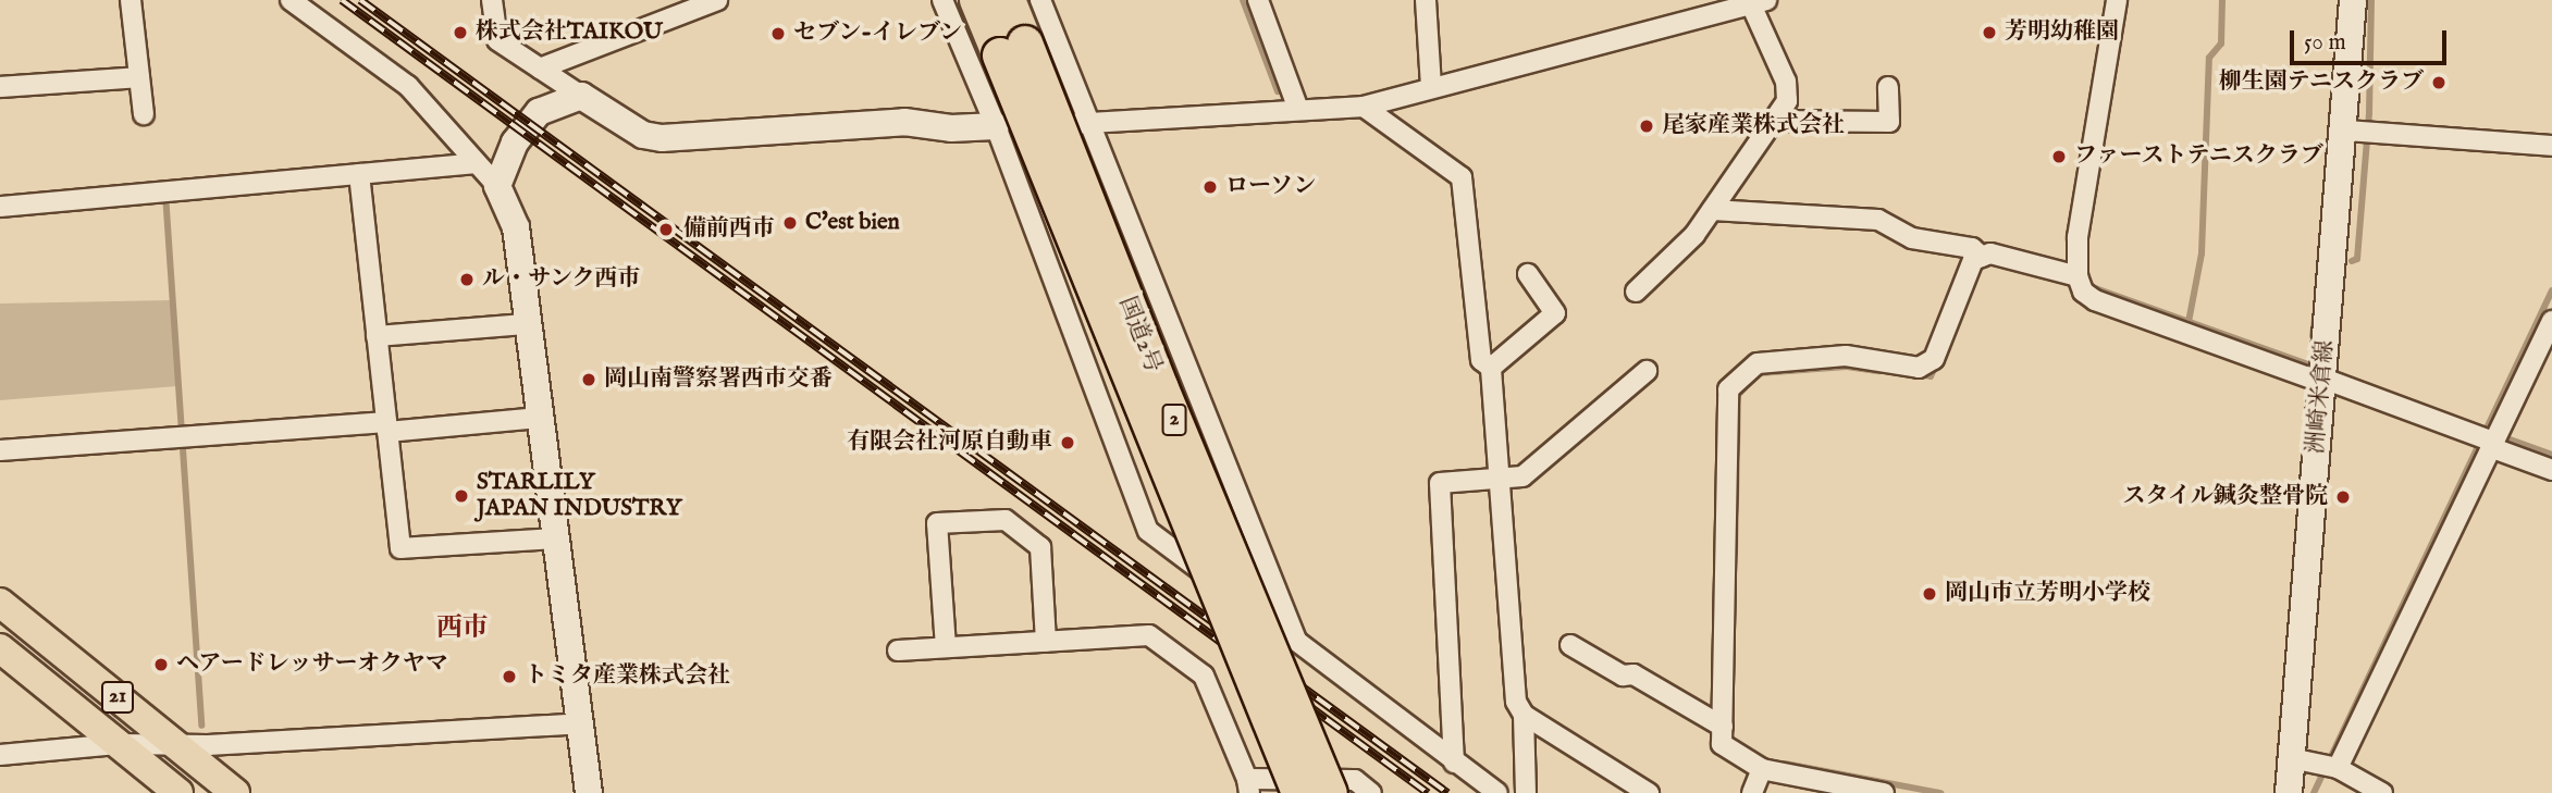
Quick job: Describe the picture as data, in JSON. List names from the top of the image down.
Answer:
{
  "streets": {
    "highway": ["国道2号", "2"],
    "main road": ["21"],
    "street": ["洲崎米倉線"]
  },
  "districts": ["西市"],
  "places": [
    "株式会社TAIKOU",
    "芳明幼稚園",
    "セブン-イレブン",
    "柳生園テニスクラブ",
    "尾家産業株式会社",
    "ファーストテニスクラブ",
    "ローソン",
    "C'est bien",
    "備前西市",
    "ル・サンク西市",
    "岡山南警察署西市交番",
    "有限会社河原自動車",
    "STARLILY JAPAN INDUSTRY",
    "スタイル鍼灸整骨院",
    "岡山市立芳明小学校",
    "ヘアードレッサーオクヤマ",
    "トミタ産業株式会社"
  ],
  "scale_bar": "50 m"
}
